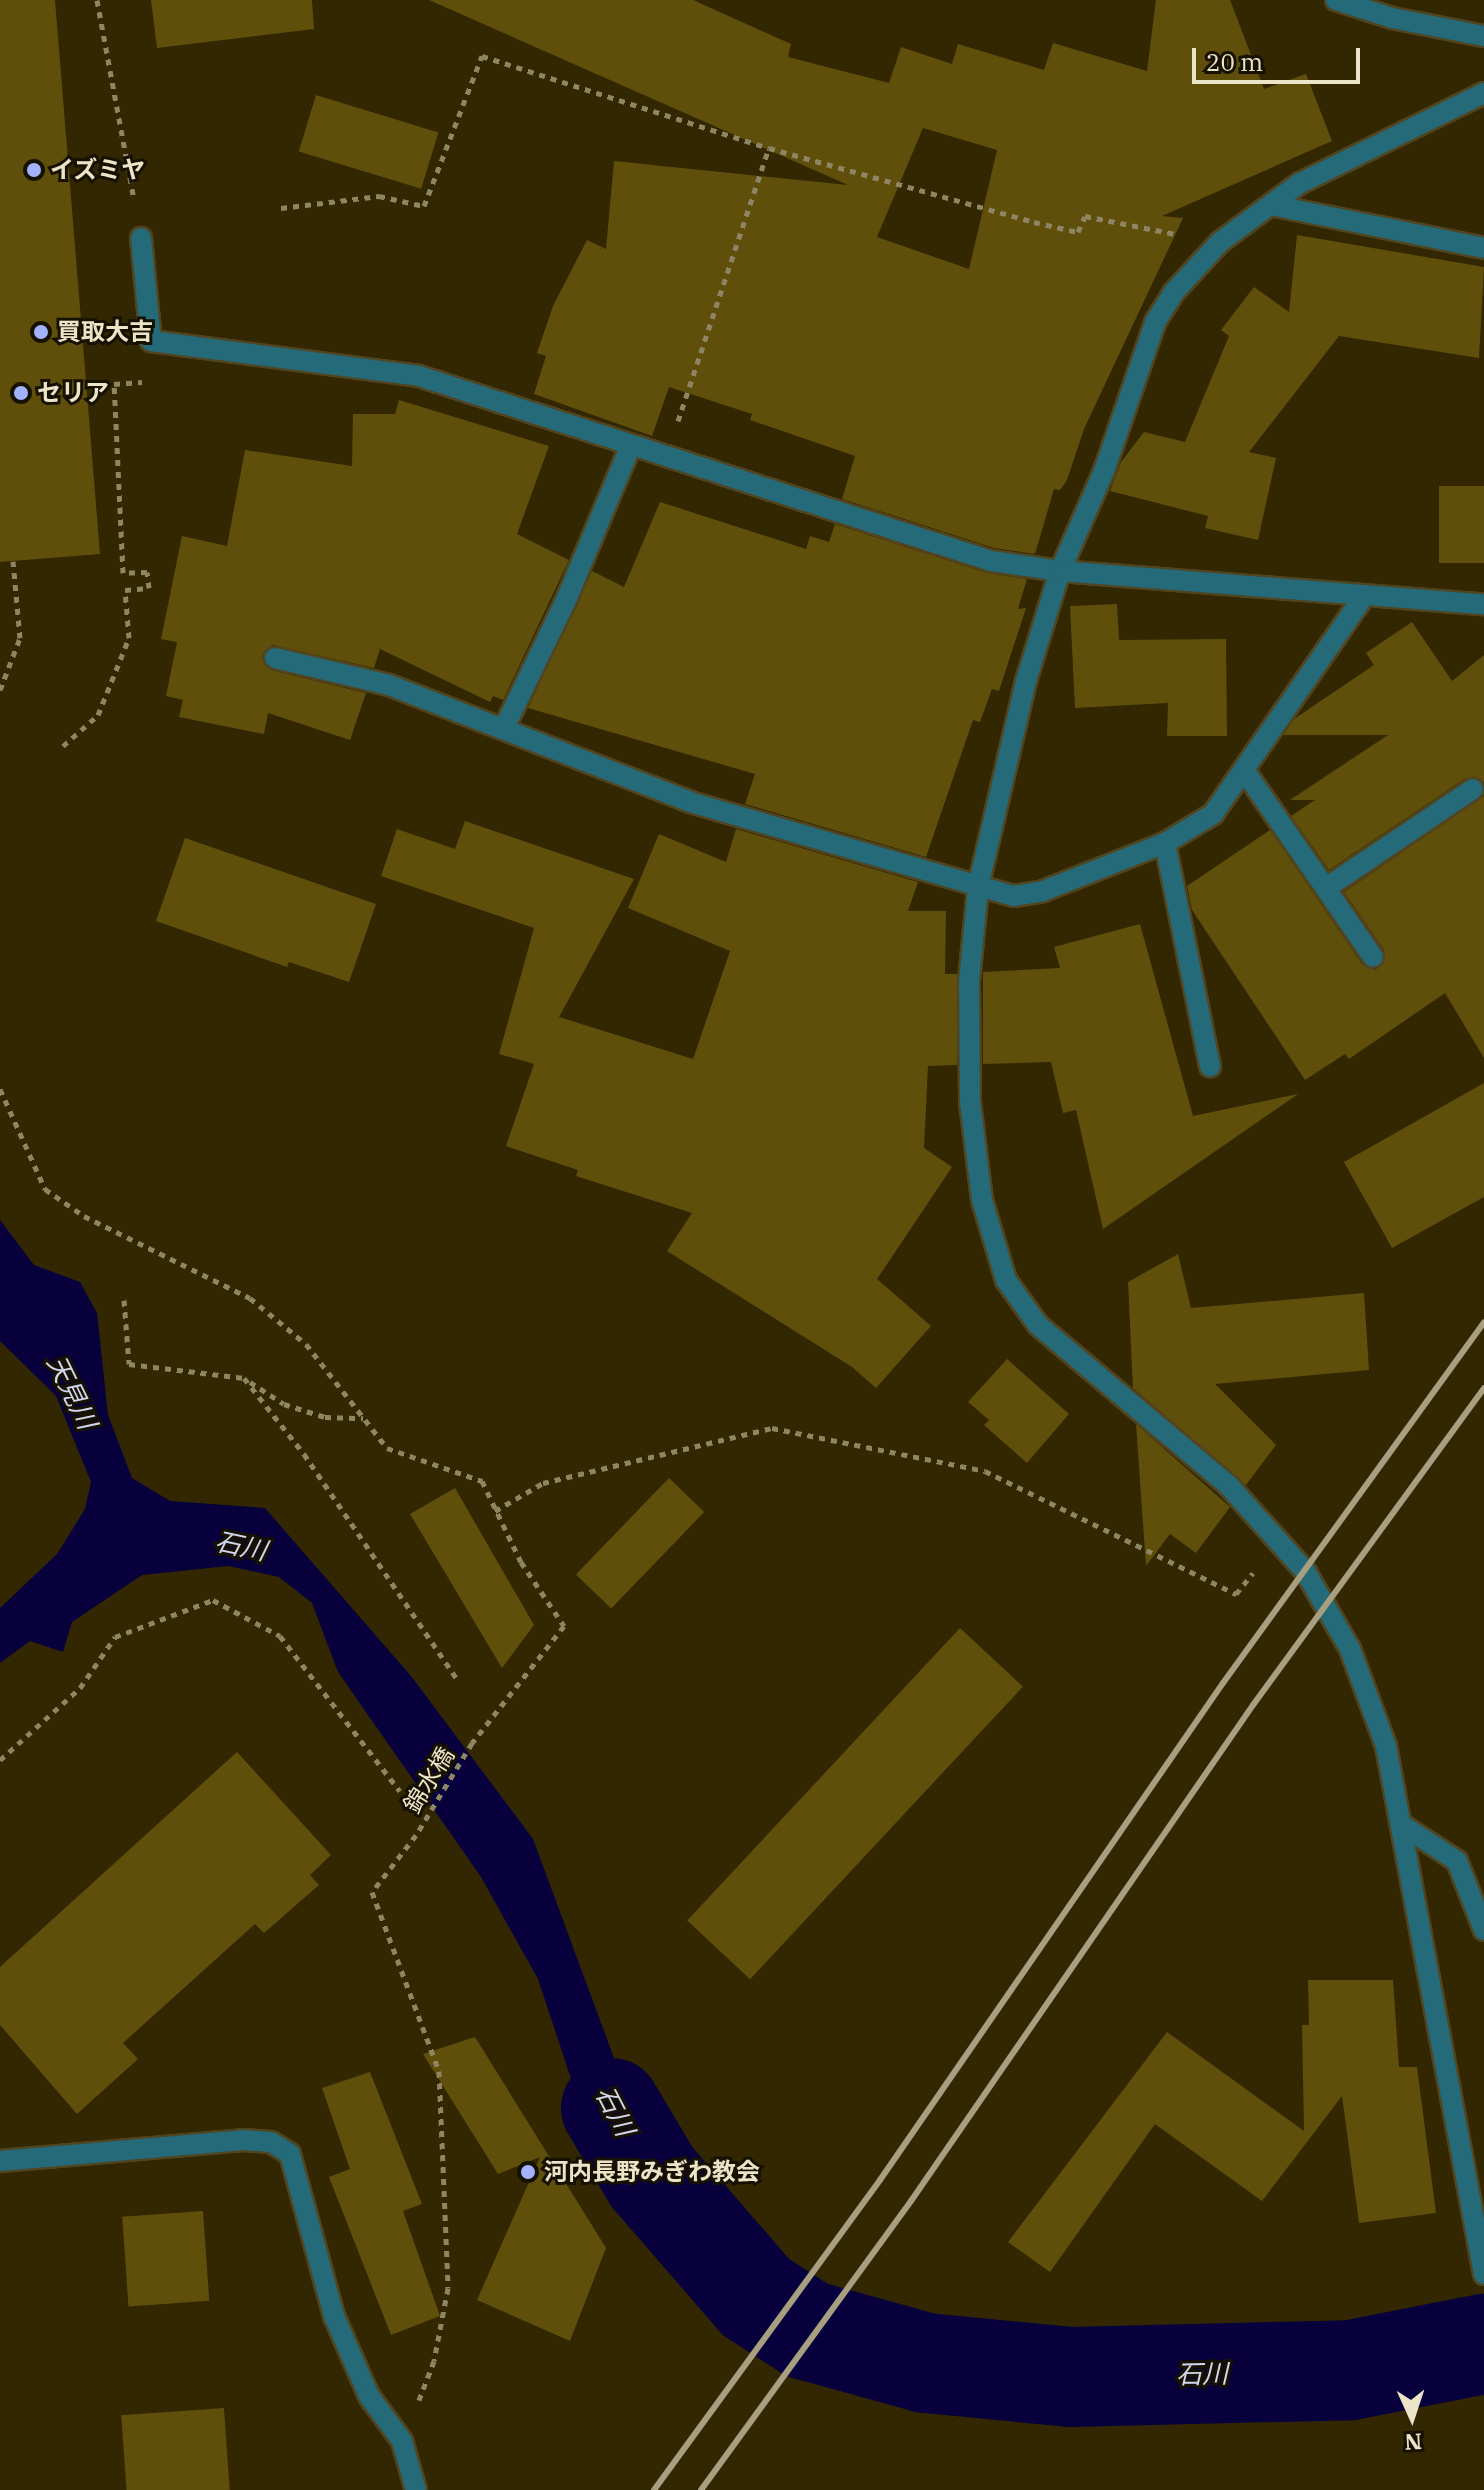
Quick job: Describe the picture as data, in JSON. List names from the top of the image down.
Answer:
{
  "streets": {
    "path": ["錦水橋"]
  },
  "water": ["天見川", "石川"],
  "places": [
    "イズミヤ",
    "買取大吉",
    "セリア",
    "河内長野みぎわ教会"
  ],
  "scale_bar": "20 m",
  "north": "bottom"
}
